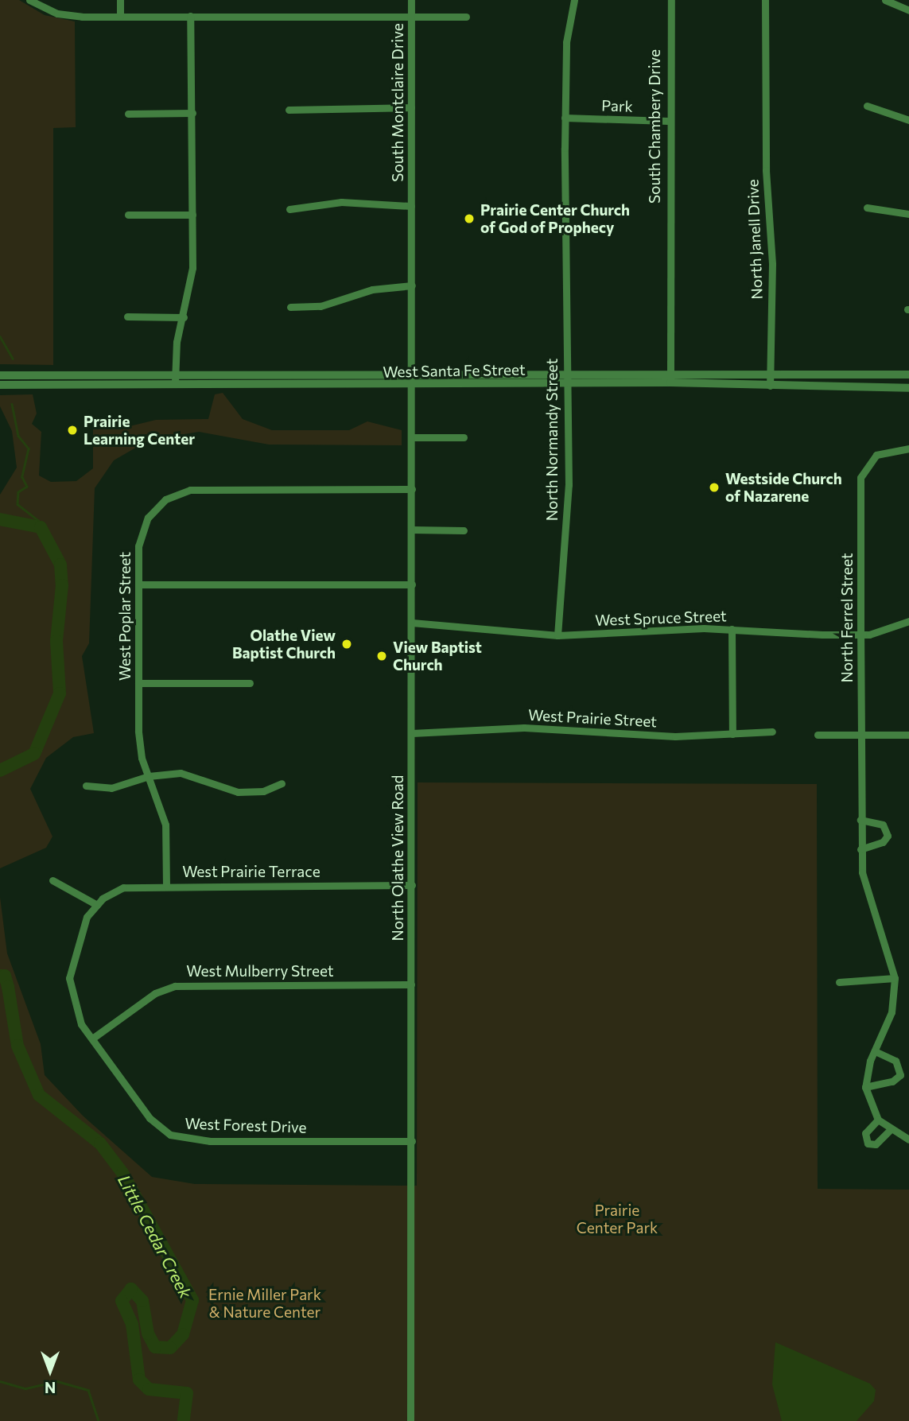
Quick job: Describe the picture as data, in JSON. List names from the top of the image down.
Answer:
{
  "streets": {
    "street": [
      "South Montclaire Drive",
      "Park",
      "South Chambery Drive",
      "North Janell Drive",
      "West Santa Fe Street",
      "North Normandy Street",
      "West Poplar Street",
      "West Spruce Street",
      "North Ferrel Street",
      "West Prairie Street",
      "North Olathe View Road",
      "West Prairie Terrace",
      "West Mulberry Street",
      "West Forest Drive"
    ]
  },
  "crossings": [
    ["South Montclaire Drive", "North Olathe View Road"],
    ["Park", "South Chambery Drive"],
    ["Park", "North Normandy Street"],
    ["South Chambery Drive", "West Santa Fe Street"],
    ["North Janell Drive", "West Santa Fe Street"],
    ["West Santa Fe Street", "North Normandy Street"],
    ["West Santa Fe Street", "North Olathe View Road"],
    ["North Normandy Street", "West Spruce Street"],
    ["West Poplar Street", "North Olathe View Road"],
    ["West Poplar Street", "West Prairie Terrace"],
    ["West Spruce Street", "North Ferrel Street"],
    ["West Spruce Street", "North Olathe View Road"],
    ["West Prairie Street", "North Olathe View Road"],
    ["North Olathe View Road", "West Prairie Terrace"],
    ["North Olathe View Road", "West Mulberry Street"],
    ["North Olathe View Road", "West Forest Drive"],
    ["West Prairie Terrace", "West Mulberry Street"],
    ["West Prairie Terrace", "West Forest Drive"],
    ["West Mulberry Street", "West Forest Drive"]
  ],
  "water": ["Little Cedar Creek"],
  "parks": ["Prairie Center Park", "Ernie Miller Park & Nature Center"],
  "places": [
    "Prairie Center Church of God of Prophecy",
    "Prairie Learning Center",
    "Westside Church of Nazarene",
    "Olathe View Baptist Church",
    "View Baptist Church"
  ],
  "north": "bottom"
}
